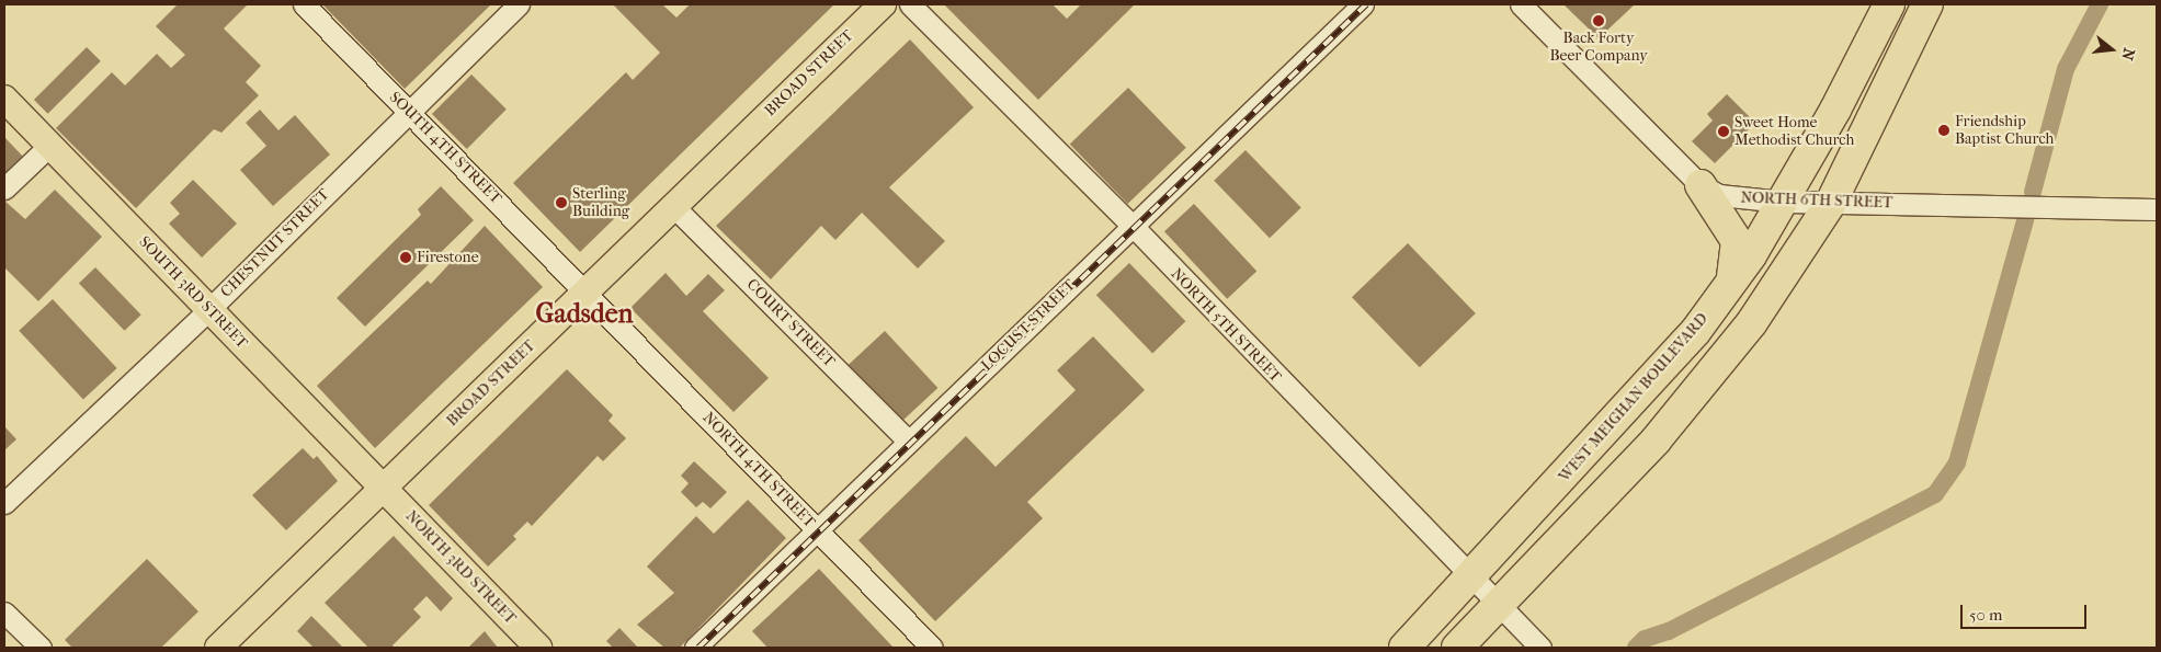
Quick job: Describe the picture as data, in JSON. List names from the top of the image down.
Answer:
{
  "streets": {
    "highway": ["WEST MEIGHAN BOULEVARD"],
    "main road": ["BROAD STREET", "SOUTH 3RD STREET", "NORTH 3RD STREET"],
    "street": [
      "SOUTH 4TH STREET",
      "NORTH 6TH STREET",
      "CHESTNUT STREET",
      "COURT STREET",
      "LOCUST STREET",
      "NORTH 5TH STREET",
      "NORTH 4TH STREET"
    ]
  },
  "crossings": [
    ["BROAD STREET", "SOUTH 4TH STREET"],
    ["BROAD STREET", "SOUTH 3RD STREET"],
    ["BROAD STREET", "COURT STREET"],
    ["BROAD STREET", "NORTH 4TH STREET"],
    ["BROAD STREET", "NORTH 3RD STREET"],
    ["SOUTH 4TH STREET", "CHESTNUT STREET"],
    ["SOUTH 4TH STREET", "NORTH 4TH STREET"],
    ["NORTH 6TH STREET", "WEST MEIGHAN BOULEVARD"],
    ["CHESTNUT STREET", "SOUTH 3RD STREET"],
    ["SOUTH 3RD STREET", "NORTH 3RD STREET"],
    ["COURT STREET", "LOCUST STREET"],
    ["LOCUST STREET", "NORTH 5TH STREET"],
    ["LOCUST STREET", "NORTH 4TH STREET"],
    ["NORTH 5TH STREET", "WEST MEIGHAN BOULEVARD"]
  ],
  "districts": ["Gadsden"],
  "places": [
    "Back Forty Beer Company",
    "Friendship Baptist Church",
    "Sweet Home Methodist Church",
    "Sterling Building",
    "Firestone"
  ],
  "scale_bar": "50 m",
  "north": "right"
}
